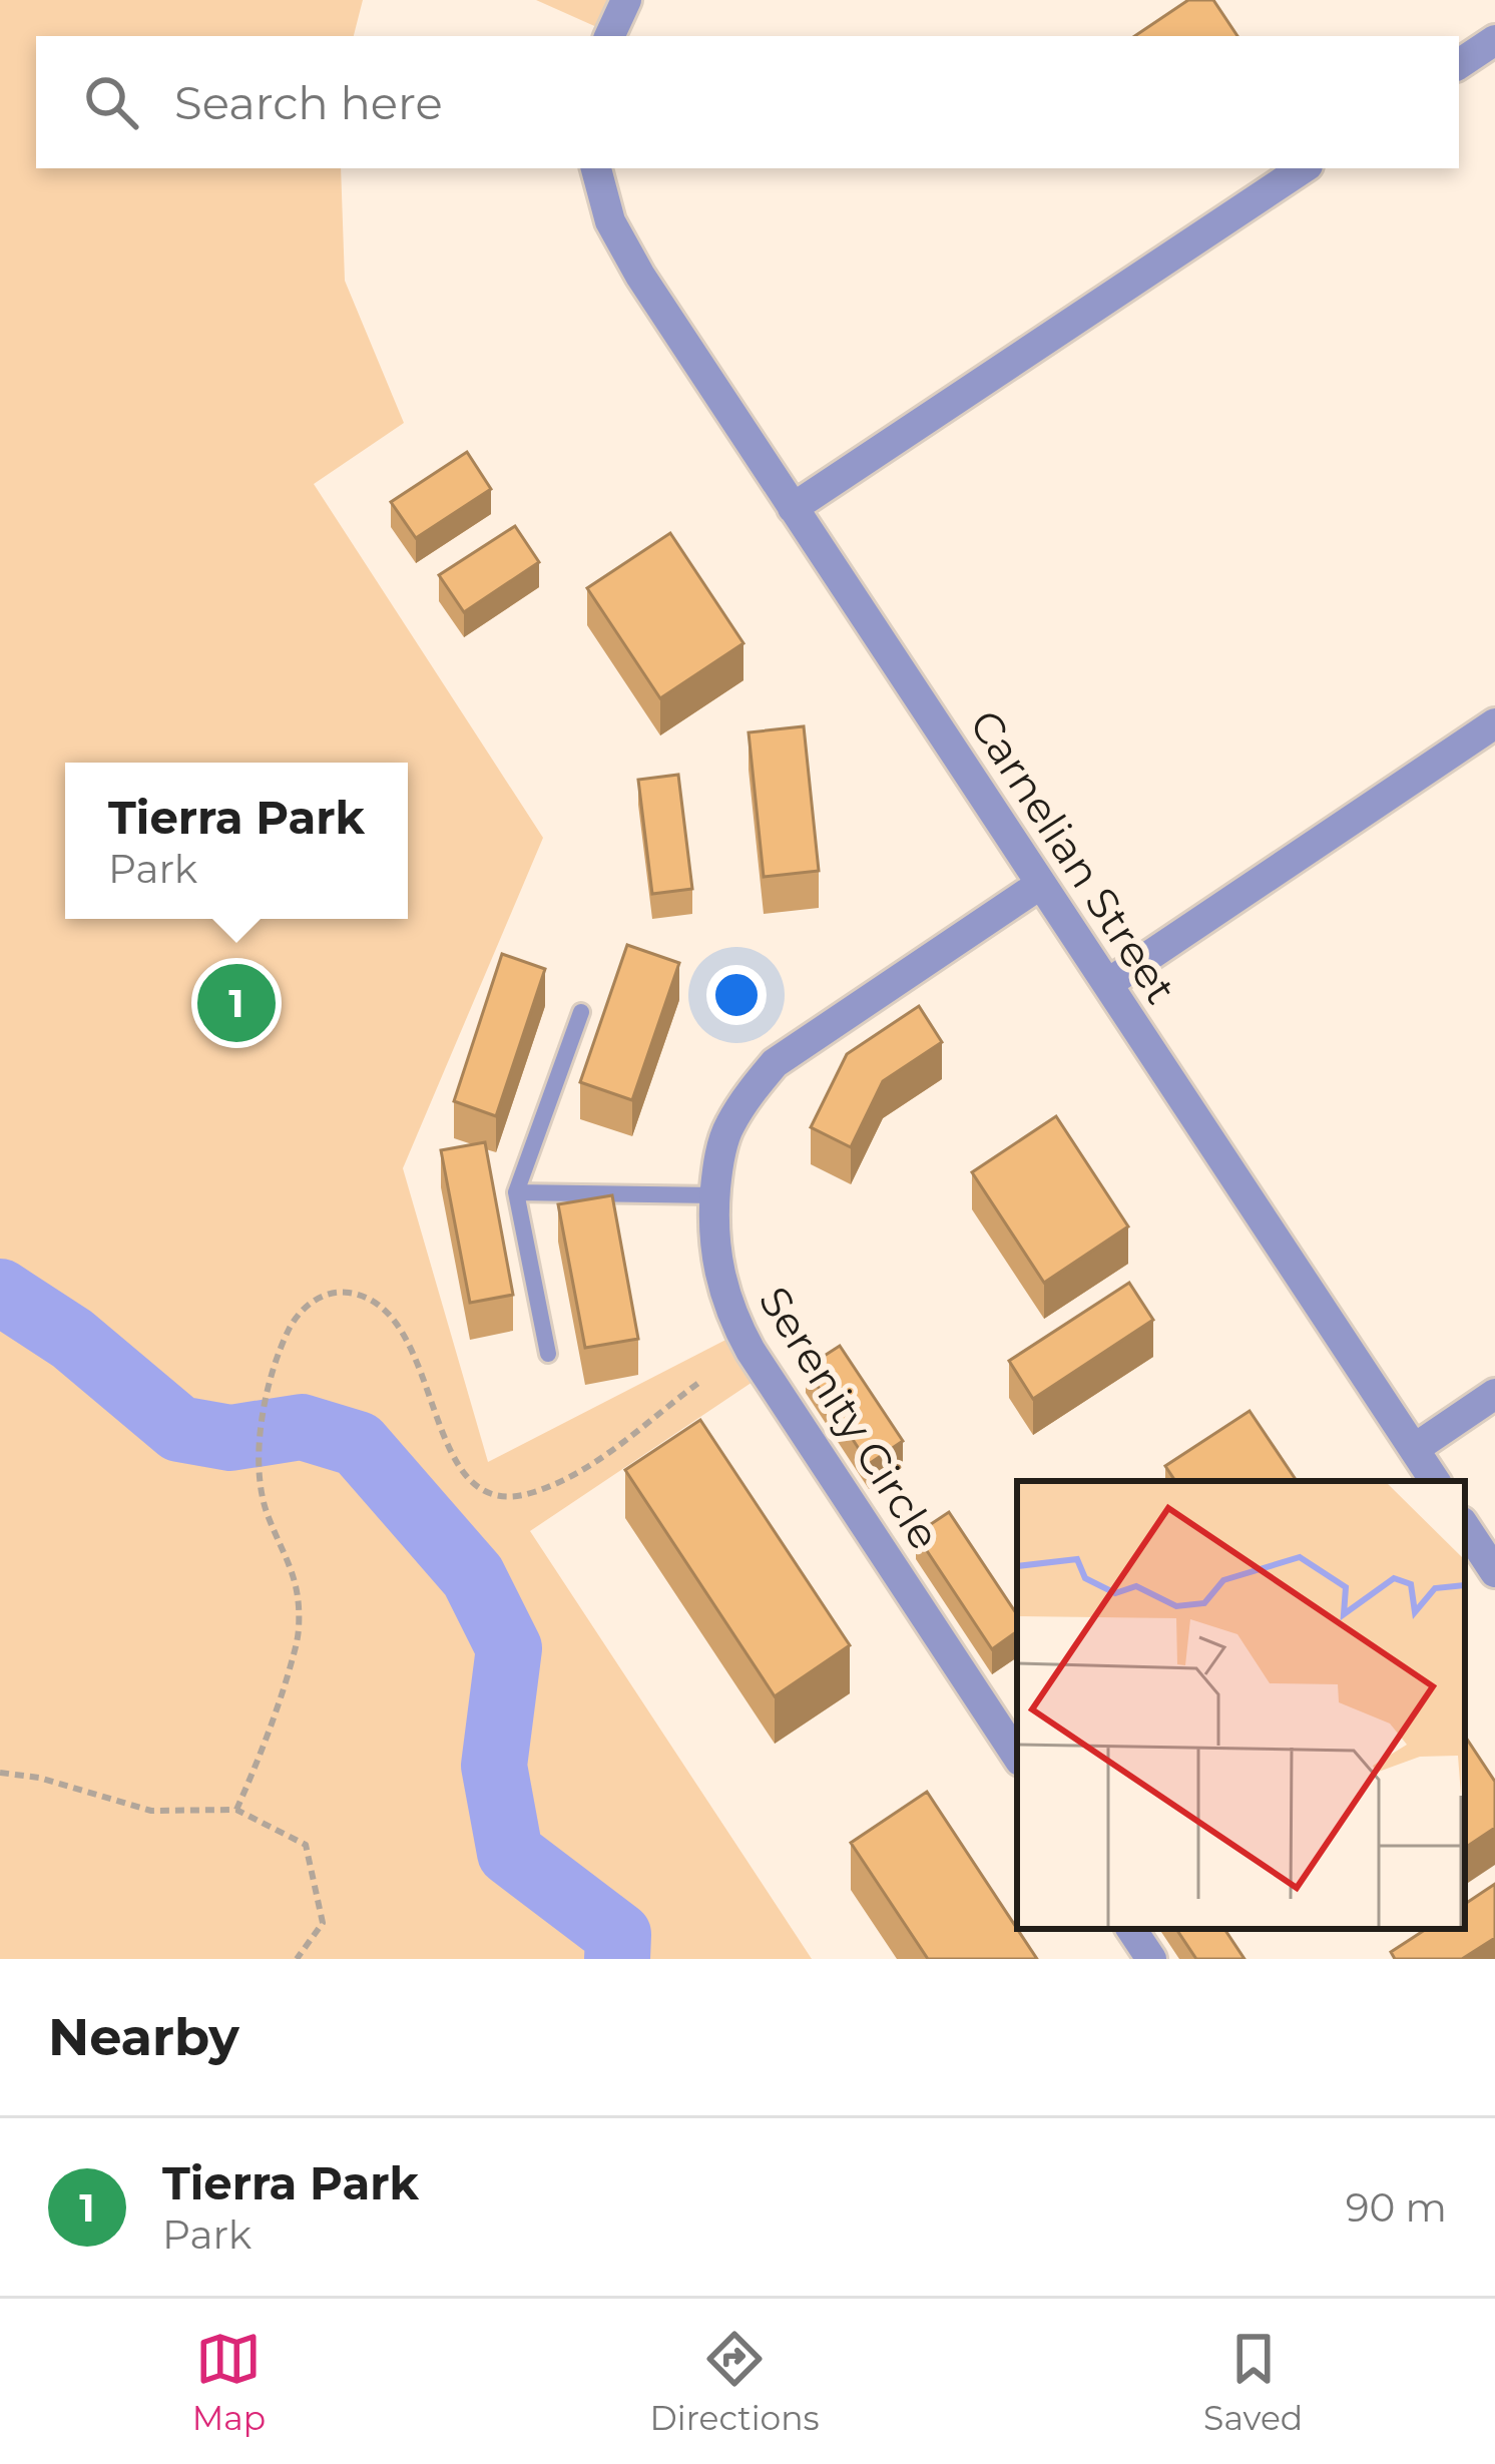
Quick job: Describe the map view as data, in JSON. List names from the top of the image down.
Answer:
{
  "streets": {
    "street": ["Carnelian Street", "Serenity Circle"]
  },
  "crossings": [
    ["Carnelian Street", "Serenity Circle"]
  ],
  "page": {
    "search": "Search here",
    "popup": ["Tierra Park", "Park"],
    "pins": "1",
    "heading": "Nearby",
    "list": [
      {
        "mark": "1",
        "name": "Tierra Park",
        "note": "Park",
        "value": "90 m"
      }
    ],
    "nav": ["Map", "Directions", "Saved"]
  }
}
